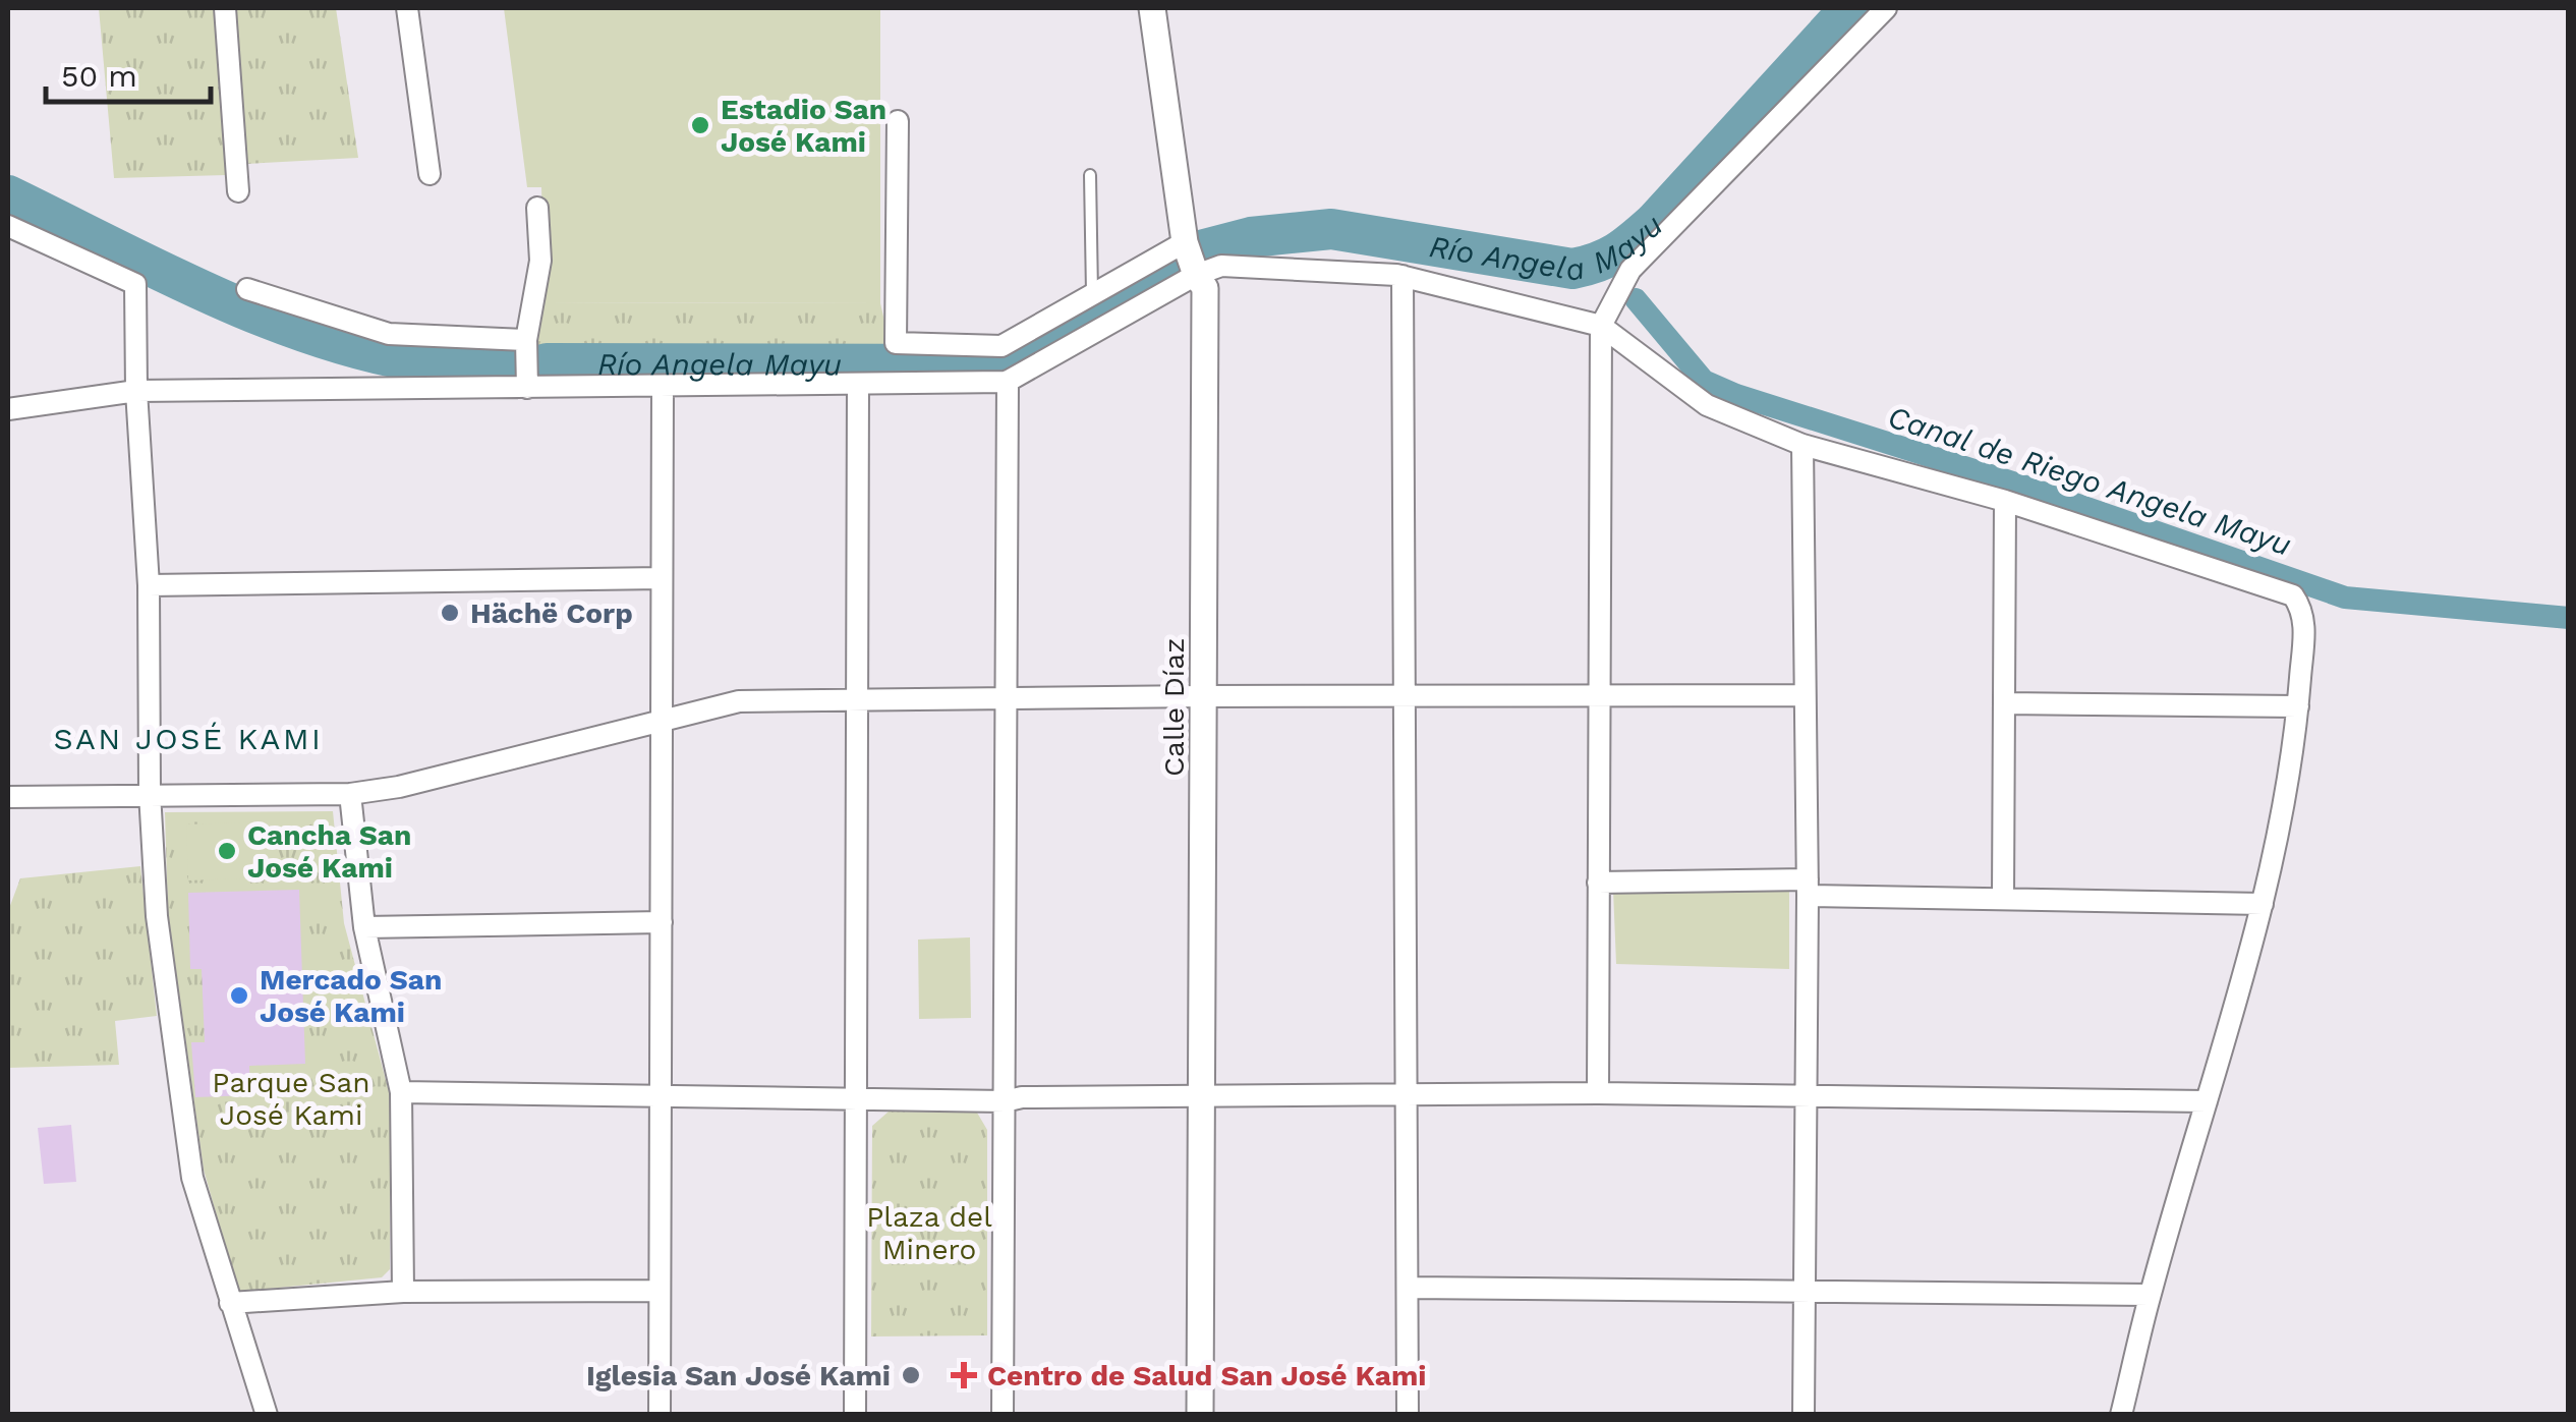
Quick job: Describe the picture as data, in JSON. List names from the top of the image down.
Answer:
{
  "streets": {
    "street": ["Calle Díaz"]
  },
  "districts": ["SAN JOSÉ KAMI"],
  "water": ["Río Angela Mayu", "Canal de Riego Angela Mayu"],
  "parks": ["Parque San José Kami", "Plaza del Minero"],
  "places": {
    "other": [
      "Estadio San José Kami",
      "Hächë Corp",
      "Cancha San José Kami",
      "Mercado San José Kami",
      "Iglesia San José Kami"
    ],
    "health": ["Centro de Salud San José Kami"]
  },
  "scale_bar": "50 m"
}
